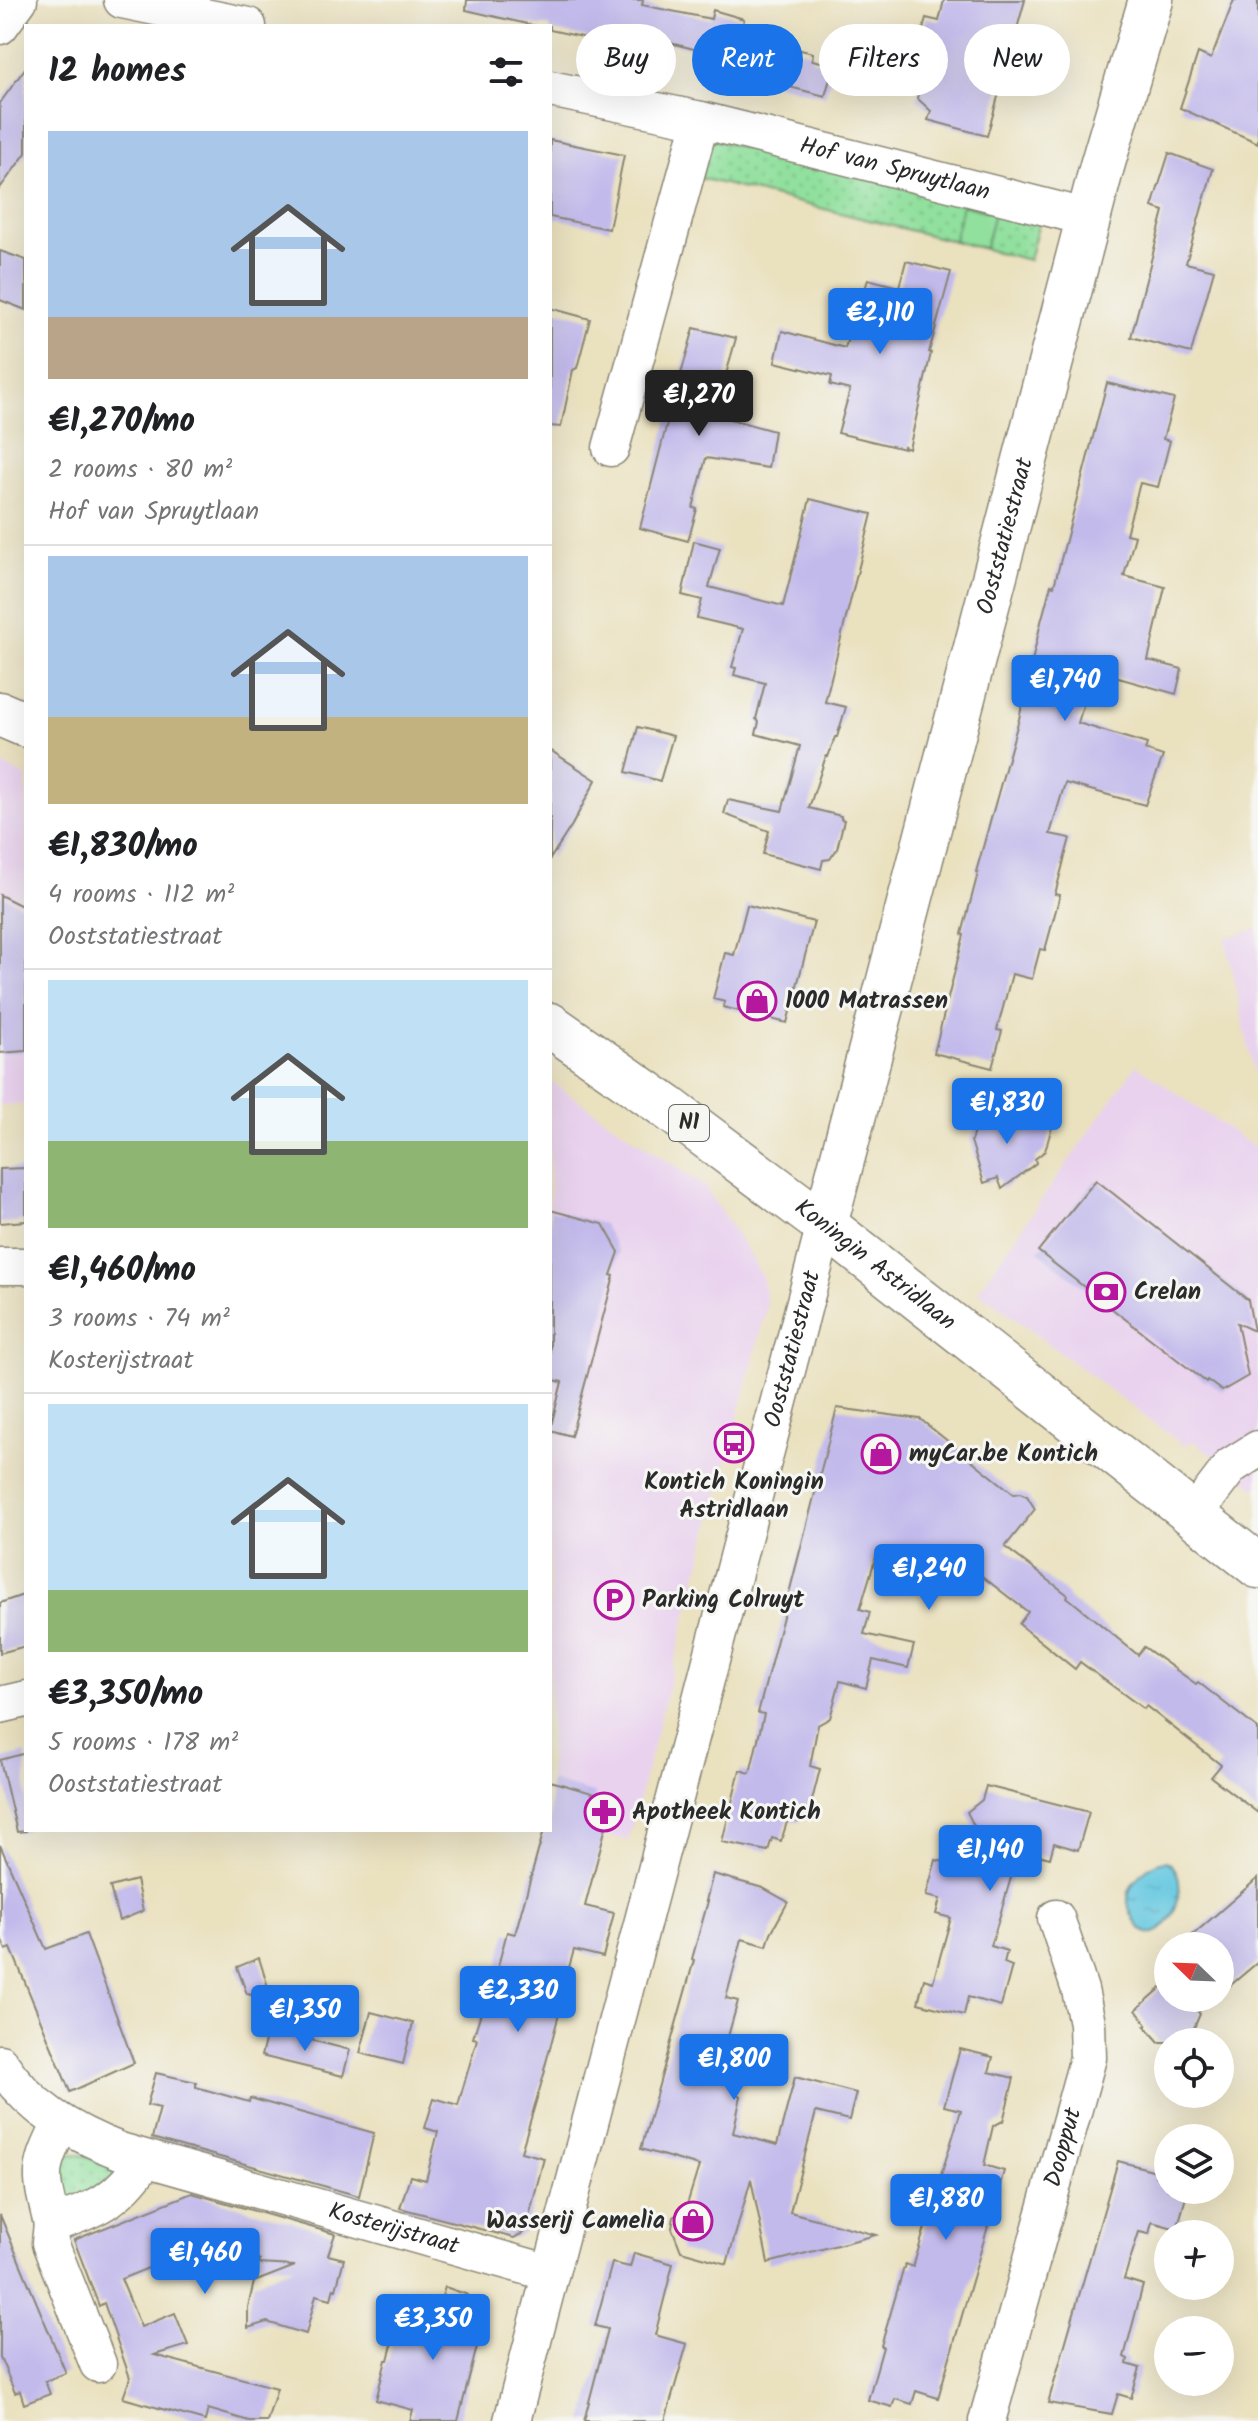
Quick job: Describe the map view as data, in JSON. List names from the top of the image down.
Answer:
{
  "streets": {
    "street": [
      "Hof van Spruytlaan",
      "Ooststatiestraat",
      "N1",
      "Koningin Astridlaan",
      "Doopput",
      "Kosterijstraat"
    ]
  },
  "crossings": [
    ["Hof van Spruytlaan", "Ooststatiestraat"],
    ["Ooststatiestraat", "Koningin Astridlaan"],
    ["Ooststatiestraat", "Kosterijstraat"]
  ],
  "places": {
    "shop": ["1000 Matrassen", "myCar.be Kontich", "Wasserij Camelia"],
    "bank": ["Crelan"],
    "bus stop": ["Kontich Koningin Astridlaan"],
    "parking": ["Parking Colruyt"],
    "pharmacy": ["Apotheek Kontich"]
  },
  "north": "top left",
  "page": {
    "chip": [
      "Buy",
      "Rent",
      "Filters",
      "New"
    ],
    "heading": "12 homes",
    "list": [
      {
        "name": "€1,270/mo",
        "note": "2 rooms · 80 m² · Hof van Spruytlaan"
      },
      {
        "name": "€1,830/mo",
        "note": "4 rooms · 112 m² · Ooststatiestraat"
      },
      {
        "name": "€1,460/mo",
        "note": "3 rooms · 74 m² · Kosterijstraat"
      },
      {
        "name": "€3,350/mo",
        "note": "5 rooms · 178 m² · Ooststatiestraat"
      }
    ],
    "price": [
      "€2,110",
      "€1,270",
      "€1,740",
      "€1,830",
      "€1,240",
      "€1,140",
      "€2,330",
      "€1,350",
      "€1,800",
      "€1,880",
      "€1,460",
      "€3,350"
    ],
    "map_buttons": ["+", "−"]
  }
}
